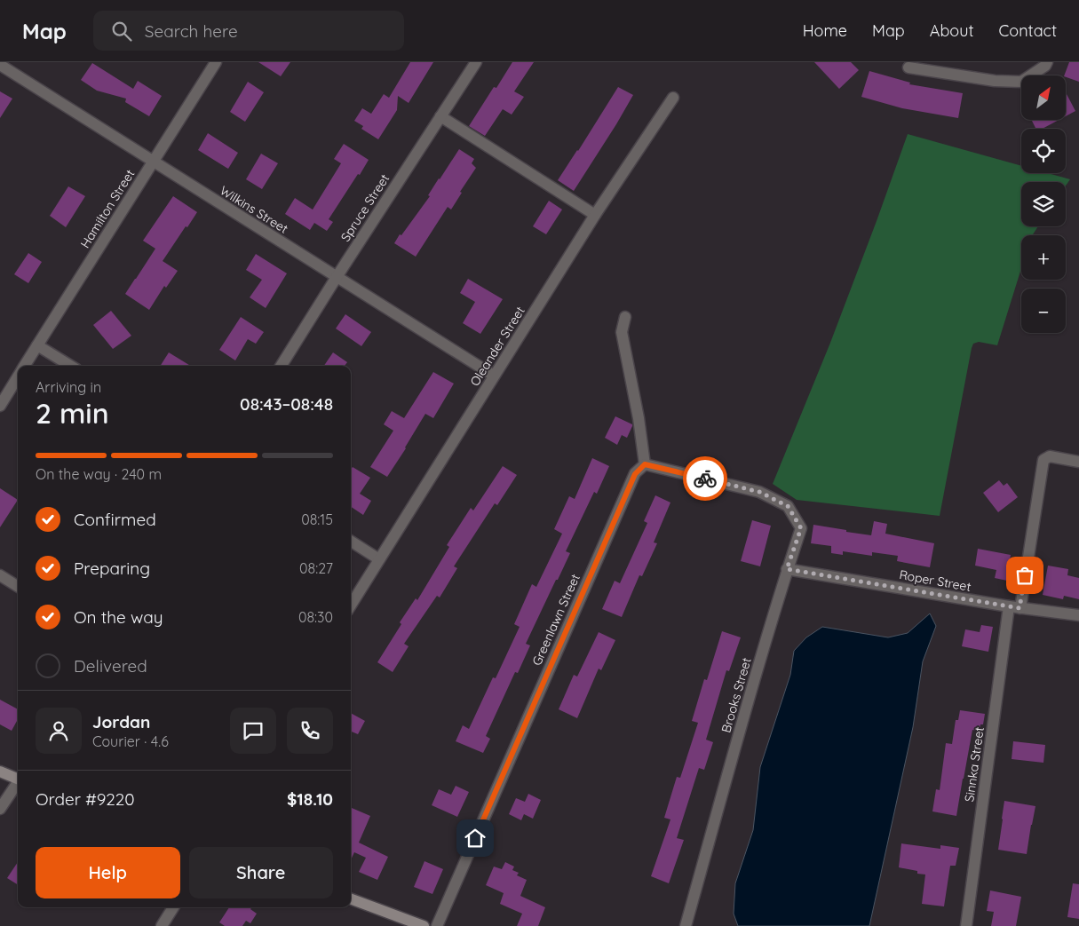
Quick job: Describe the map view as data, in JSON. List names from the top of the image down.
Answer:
{
  "streets": {
    "street": [
      "Spruce Street",
      "Hamilton Street",
      "Wilkins Street",
      "Oleander Street",
      "Roper Street",
      "Greenlawn Street",
      "Brooks Street",
      "Sinnka Street"
    ]
  },
  "crossings": [
    ["Spruce Street", "Wilkins Street"],
    ["Hamilton Street", "Wilkins Street"],
    ["Wilkins Street", "Oleander Street"],
    ["Roper Street", "Brooks Street"],
    ["Roper Street", "Sinnka Street"],
    ["Greenlawn Street", "Brooks Street"]
  ],
  "north": "top right",
  "page": {
    "header": "Map",
    "search": "Search here",
    "nav": [
      "Home",
      "Map",
      "About",
      "Contact"
    ],
    "map_buttons": ["+", "−"],
    "heading": ["2 min", "Arriving in", "08:43–08:48"],
    "panel": [
      "Jordan",
      "Courier · 4.6",
      "Order #9220",
      "$18.10"
    ],
    "bar": "On the way · 240 m",
    "list": [
      ["Confirmed", "08:15"],
      ["Preparing", "08:27"],
      ["On the way", "08:30"],
      "Delivered"
    ],
    "buttons": ["Help", "Share"]
  }
}
